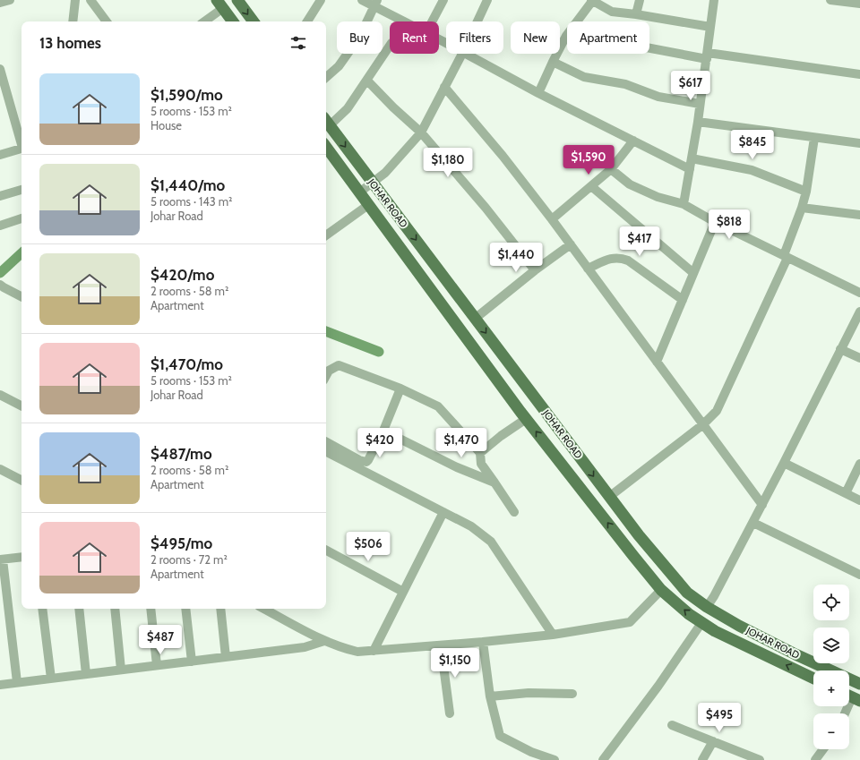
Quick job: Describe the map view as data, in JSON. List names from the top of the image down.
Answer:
{
  "streets": {
    "main road": ["JOHAR ROAD"]
  },
  "page": {
    "chip": [
      "Buy",
      "Rent",
      "Filters",
      "New",
      "Apartment"
    ],
    "heading": "13 homes",
    "list": [
      {
        "name": "$1,590/mo",
        "note": "5 rooms · 153 m² · House"
      },
      {
        "name": "$1,440/mo",
        "note": "5 rooms · 143 m² · Johar Road"
      },
      {
        "name": "$420/mo",
        "note": "2 rooms · 58 m² · Apartment"
      },
      {
        "name": "$1,470/mo",
        "note": "5 rooms · 153 m² · Johar Road"
      },
      {
        "name": "$487/mo",
        "note": "2 rooms · 58 m² · Apartment"
      },
      {
        "name": "$495/mo",
        "note": "2 rooms · 72 m² · Apartment"
      }
    ],
    "price": [
      "$617",
      "$845",
      "$1,590",
      "$1,180",
      "$818",
      "$417",
      "$1,440",
      "$420",
      "$1,470",
      "$506",
      "$487",
      "$1,150",
      "$495"
    ],
    "map_buttons": ["+", "−"]
  }
}
